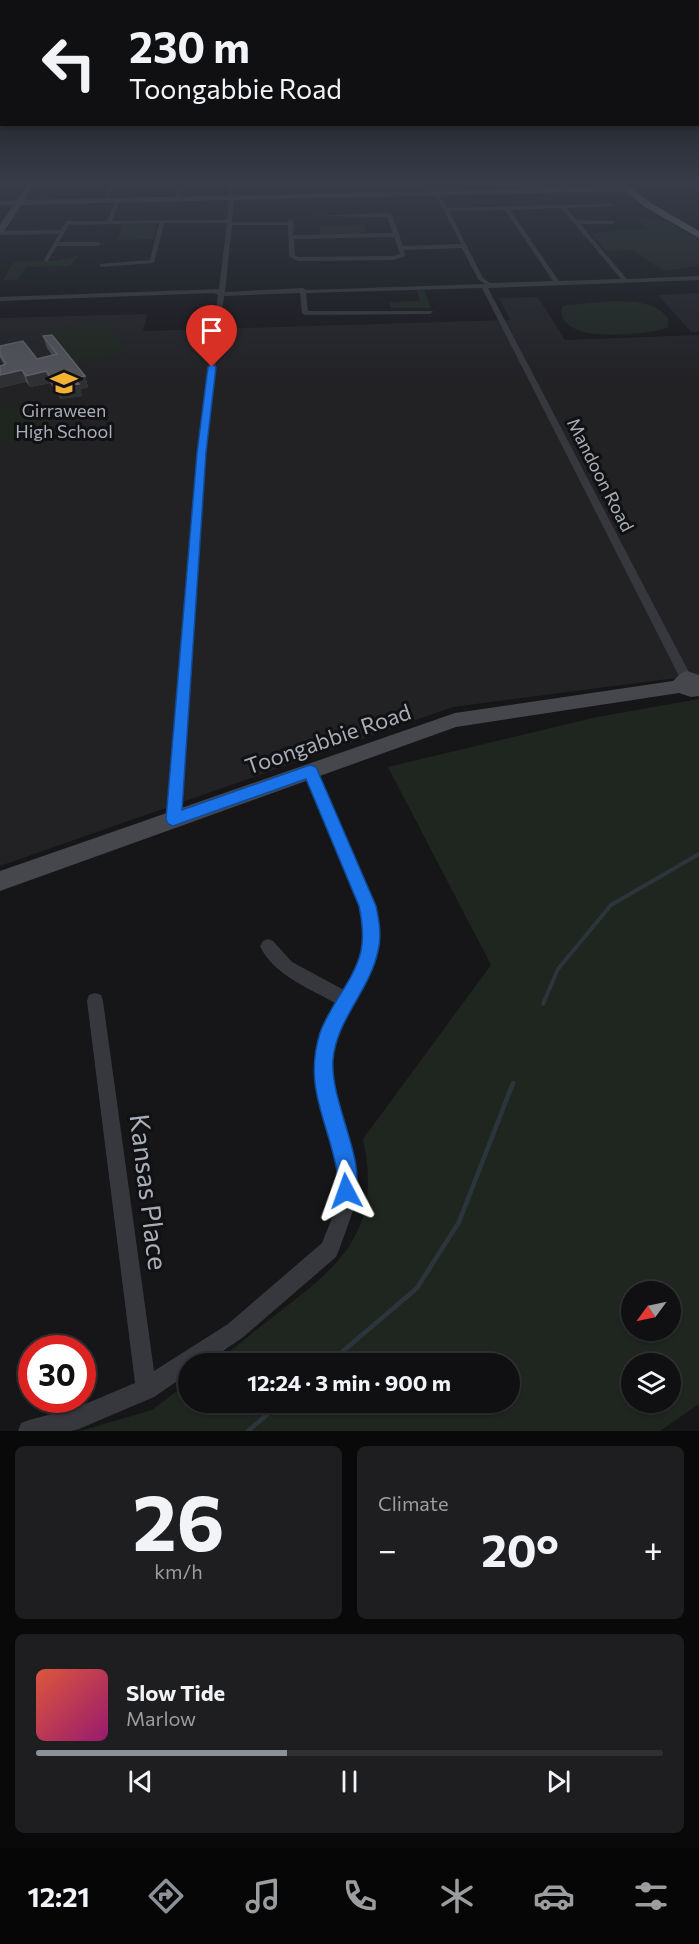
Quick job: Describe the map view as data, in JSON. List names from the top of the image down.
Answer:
{
  "streets": {
    "street": ["Mandoon Road", "Toongabbie Road", "Kansas Place"]
  },
  "crossings": [
    ["Mandoon Road", "Toongabbie Road"]
  ],
  "places": {
    "school or university": ["Girraween High School"]
  },
  "north": "bottom left",
  "page": {
    "turn": ["230 m", "Toongabbie Road"],
    "limit": "30",
    "trip": "12:24 · 3 min · 900 m",
    "tile": [
      ["26", "km/h"],
      "Climate"
    ],
    "heat": ["−", "20°", "+"],
    "song": ["Slow Tide", "Marlow"],
    "tabs": "12:21"
  }
}
